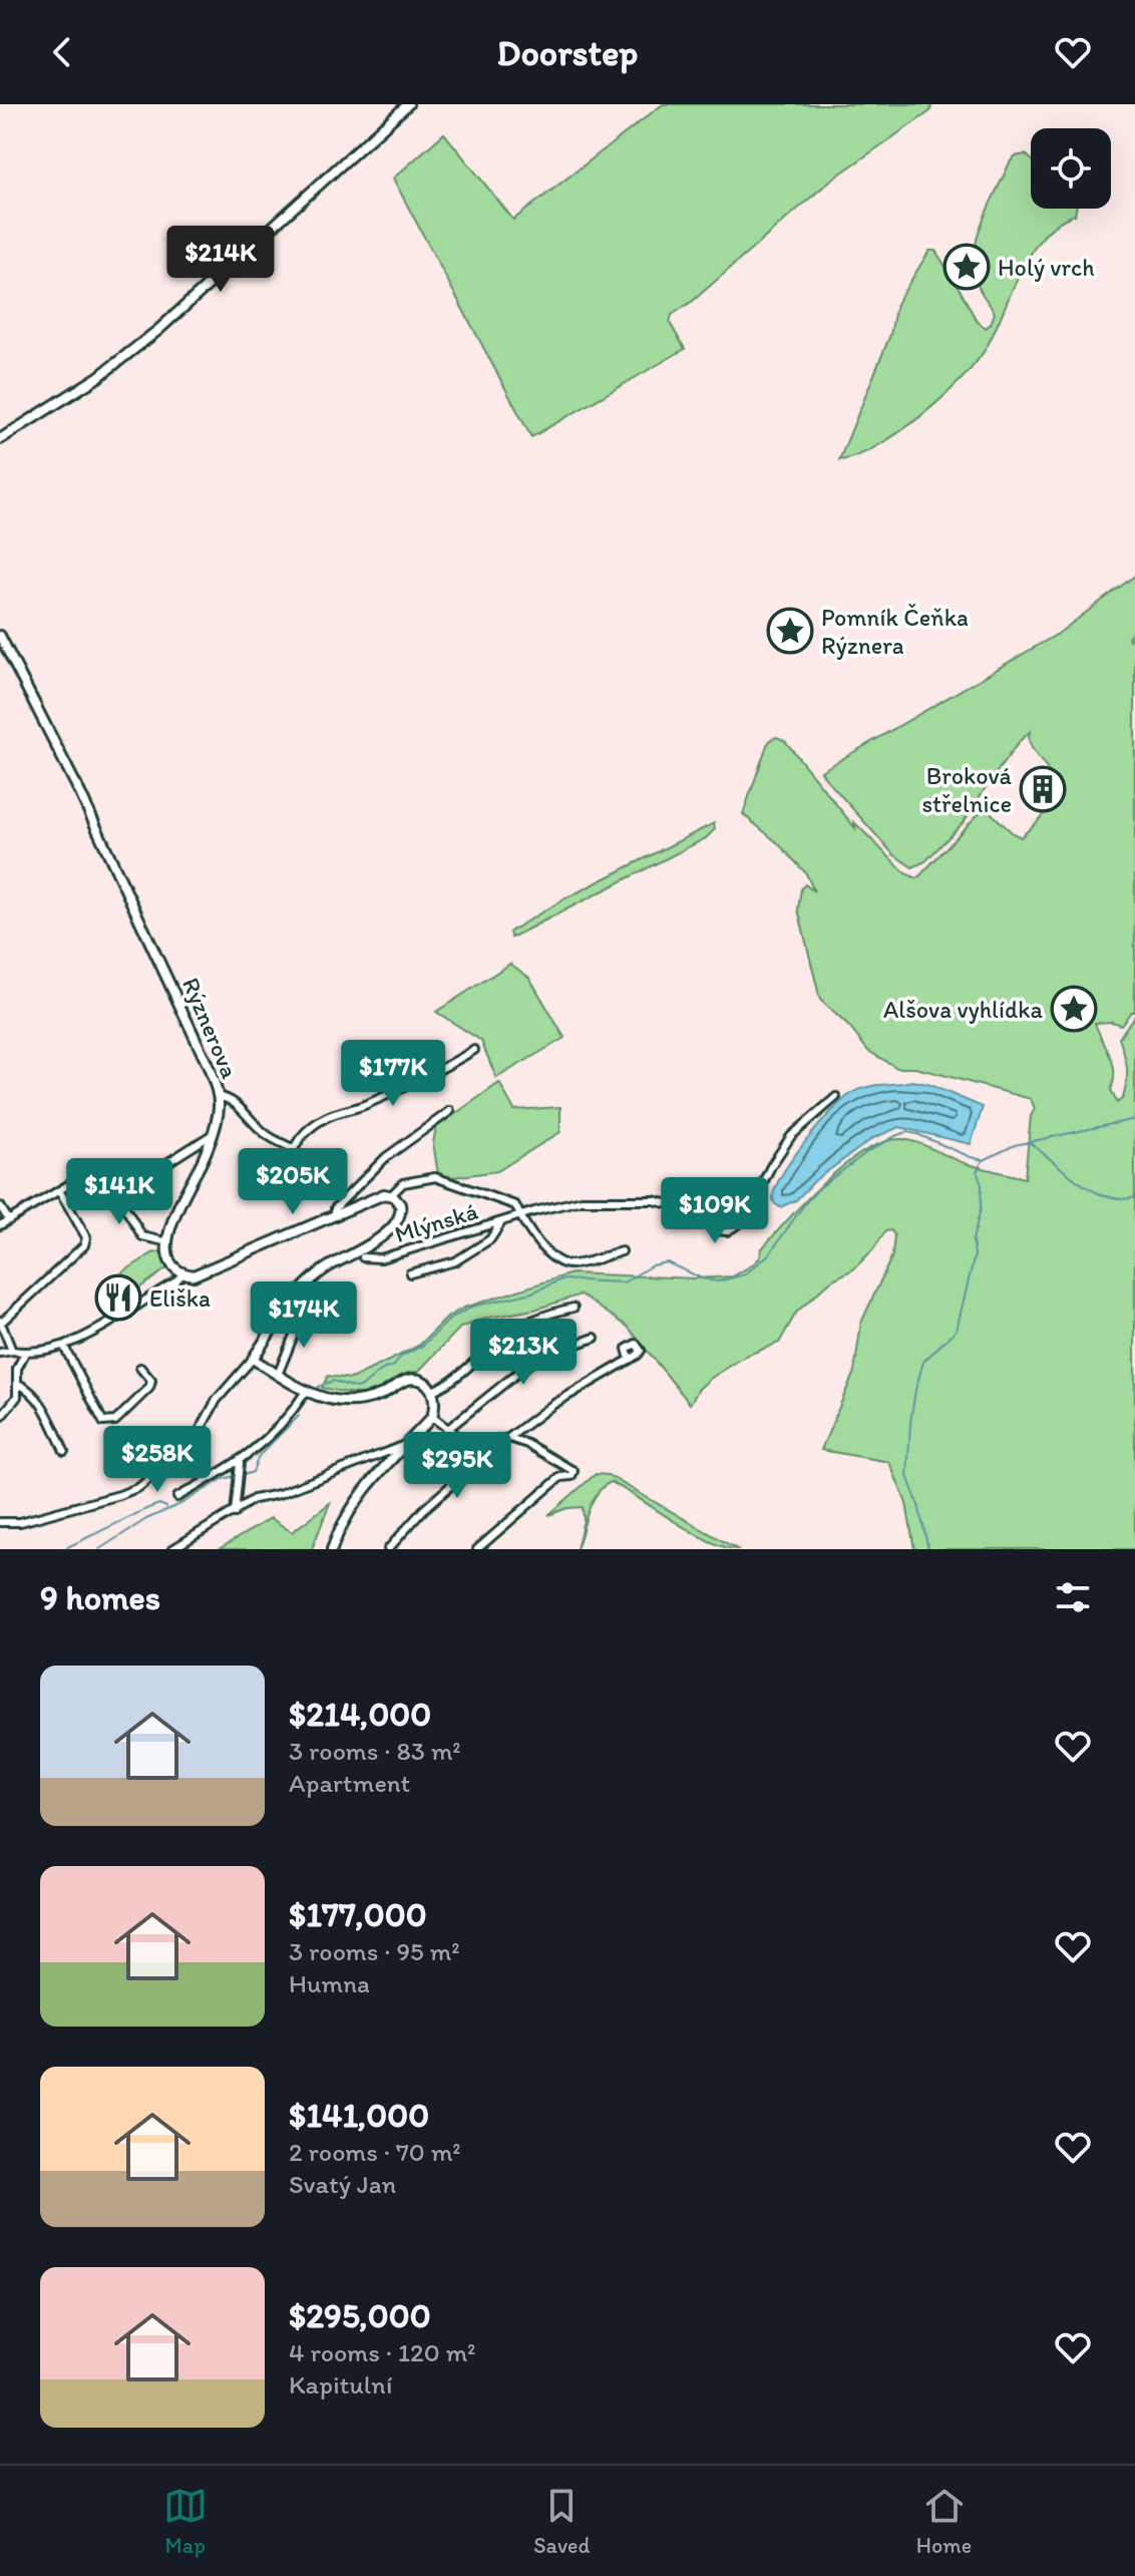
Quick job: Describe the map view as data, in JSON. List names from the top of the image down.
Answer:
{
  "streets": {
    "street": ["Rýznerova", "Mlýnská"]
  },
  "places": {
    "place": ["Holý vrch", "Pomník Čeňka Rýznera", "Alšova vyhlídka"],
    "building": ["Broková střelnice"],
    "restaurant": ["Eliška"]
  },
  "page": {
    "header": "Doorstep",
    "price": [
      "$214K",
      "$177K",
      "$205K",
      "$141K",
      "$109K",
      "$174K",
      "$213K",
      "$258K",
      "$295K"
    ],
    "heading": "9 homes",
    "list": [
      {
        "name": "$214,000",
        "note": "3 rooms · 83 m² · Apartment"
      },
      {
        "name": "$177,000",
        "note": "3 rooms · 95 m² · Humna"
      },
      {
        "name": "$141,000",
        "note": "2 rooms · 70 m² · Svatý Jan"
      },
      {
        "name": "$295,000",
        "note": "4 rooms · 120 m² · Kapitulní"
      }
    ],
    "tabs": ["Map", "Saved", "Home"]
  }
}
